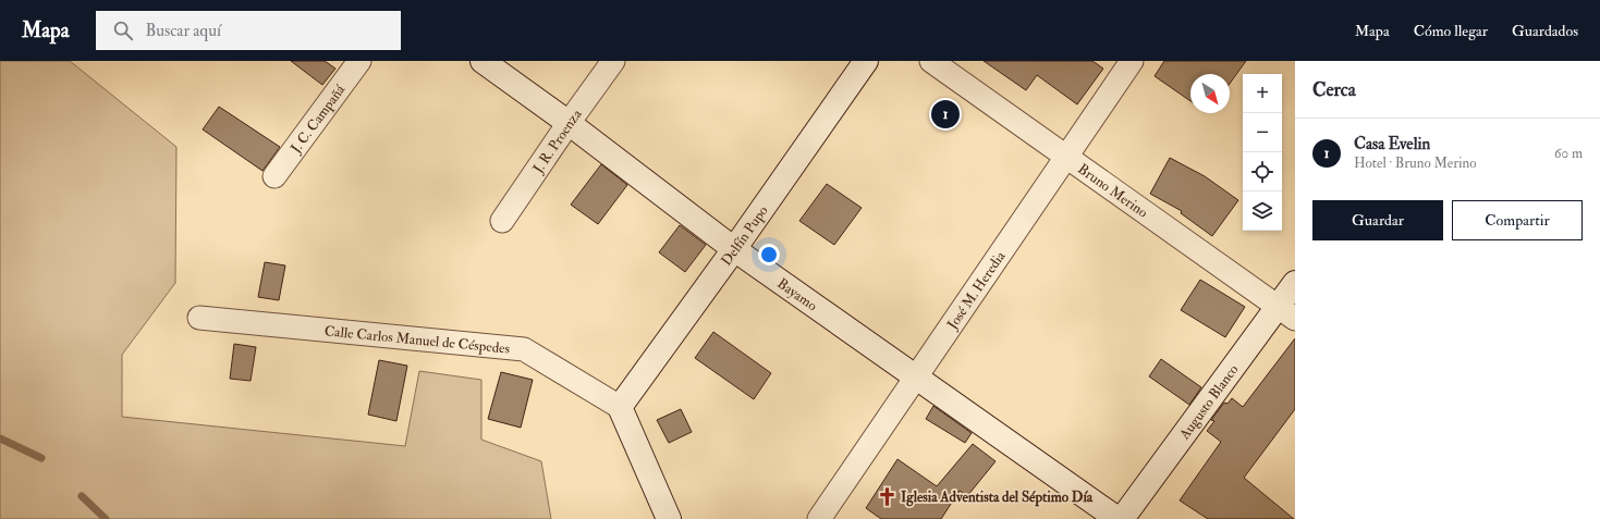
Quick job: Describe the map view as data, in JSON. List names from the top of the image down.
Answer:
{
  "streets": {
    "street": [
      "J. C. Campañá",
      "J. R. Proenza",
      "Bruno Merino",
      "Delfín Pupo",
      "José M. Heredia",
      "Bayamo",
      "Calle Carlos Manuel de Céspedes",
      "Augusto Blanco"
    ]
  },
  "crossings": [
    ["J. R. Proenza", "Bayamo"],
    ["Bruno Merino", "José M. Heredia"],
    ["Bruno Merino", "Augusto Blanco"],
    ["Delfín Pupo", "Bayamo"],
    ["Delfín Pupo", "Calle Carlos Manuel de Céspedes"],
    ["José M. Heredia", "Bayamo"]
  ],
  "places": {
    "church": ["Iglesia Adventista del Séptimo Día"]
  },
  "north": "bottom right",
  "page": {
    "header": "Mapa",
    "search": "Buscar aquí",
    "nav": ["Mapa", "Cómo llegar", "Guardados"],
    "heading": "Cerca",
    "map_buttons": ["+", "−"],
    "pins": "1",
    "list": [
      {
        "mark": "1",
        "name": "Casa Evelin",
        "note": "Hotel · Bruno Merino",
        "value": "60 m"
      }
    ],
    "buttons": ["Guardar", "Compartir"]
  }
}
